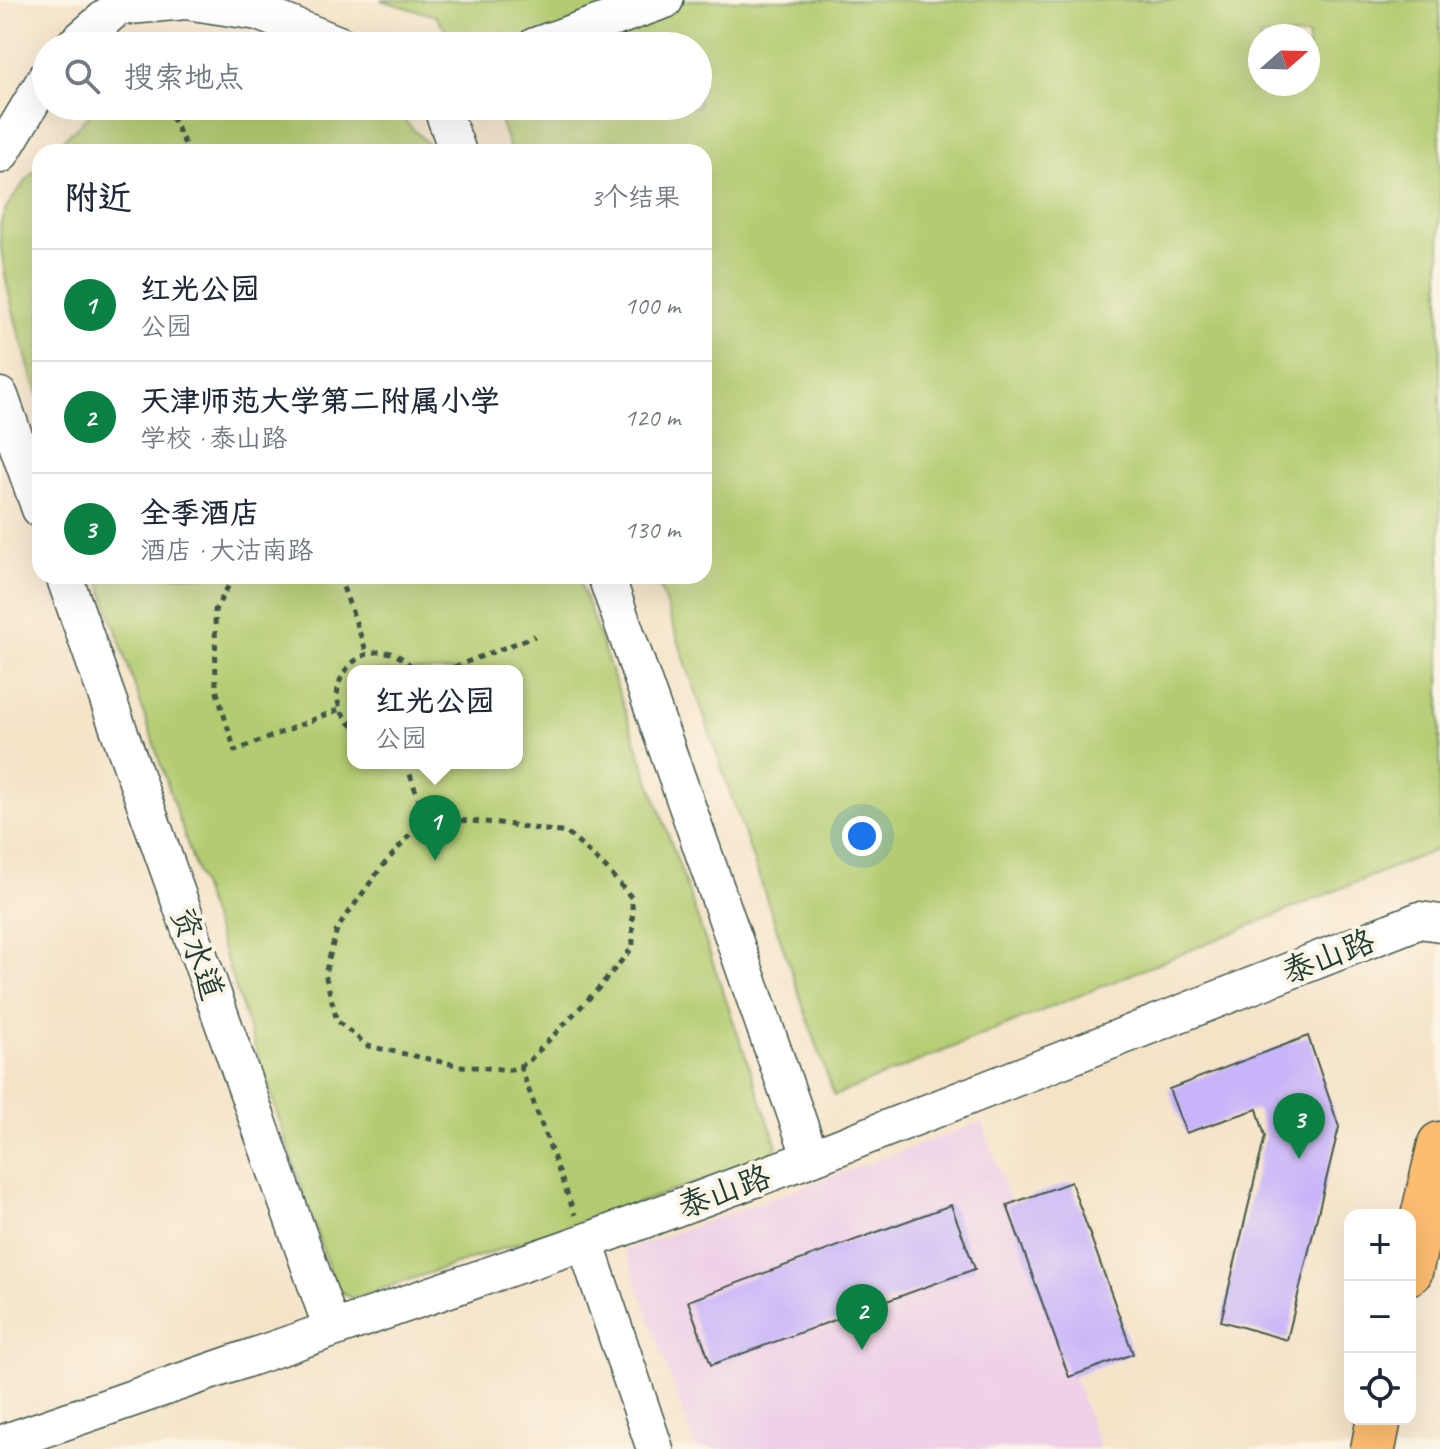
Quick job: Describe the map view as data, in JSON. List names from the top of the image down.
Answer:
{
  "streets": {
    "street": ["资水道", "泰山路"]
  },
  "crossings": [
    ["资水道", "泰山路"]
  ],
  "north": "right",
  "page": {
    "search": "搜索地点",
    "heading": ["附近", "3个结果"],
    "list": [
      {
        "mark": "1",
        "name": "红光公园",
        "note": "公园",
        "value": "100 m"
      },
      {
        "mark": "2",
        "name": "天津师范大学第二附属小学",
        "note": "学校 · 泰山路",
        "value": "120 m"
      },
      {
        "mark": "3",
        "name": "全季酒店",
        "note": "酒店 · 大沽南路",
        "value": "130 m"
      }
    ],
    "popup": ["红光公园", "公园"],
    "pins": ["1", "3", "2"],
    "map_buttons": ["+", "−"]
  }
}
